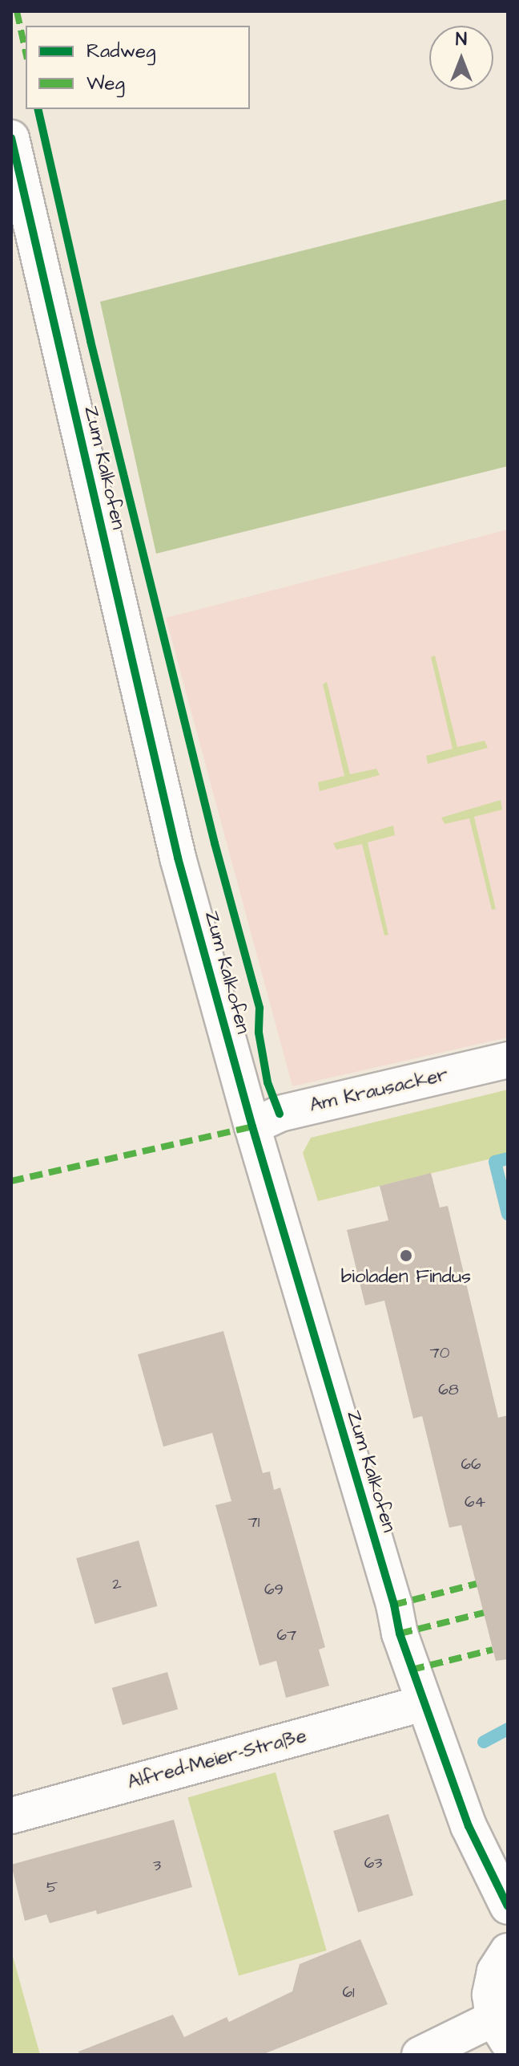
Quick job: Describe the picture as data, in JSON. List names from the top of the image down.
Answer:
{
  "streets": {
    "street": ["Zum Kalkofen", "Am Krausacker", "Alfred-Meier-Straße"]
  },
  "crossings": [
    ["Zum Kalkofen", "Am Krausacker"],
    ["Zum Kalkofen", "Alfred-Meier-Straße"]
  ],
  "places": ["bioladen Findus"],
  "house_numbers": [
    "70",
    "68",
    "66",
    "64",
    "71",
    "2",
    "69",
    "67",
    "63",
    "3",
    "5",
    "61"
  ],
  "legend": ["Radweg", "Weg"],
  "north": "top"
}
